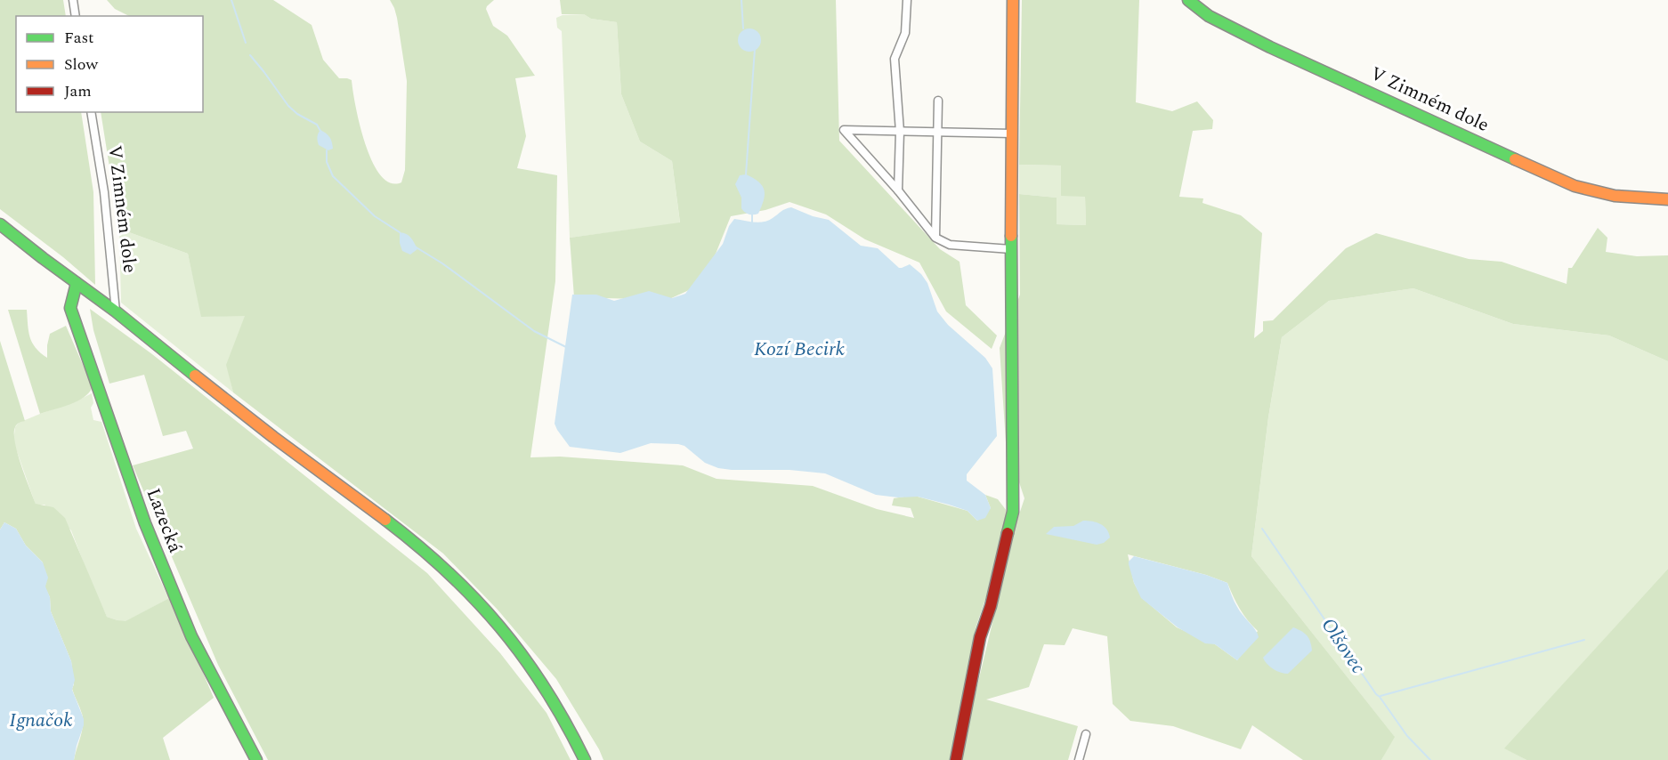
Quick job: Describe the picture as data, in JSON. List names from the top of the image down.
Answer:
{
  "streets": {
    "street": ["V Zimném dole", "Lazecká"]
  },
  "water": ["Kozí Becirk", "Olšovec", "Ignačok"],
  "legend": ["Fast", "Slow", "Jam"]
}
